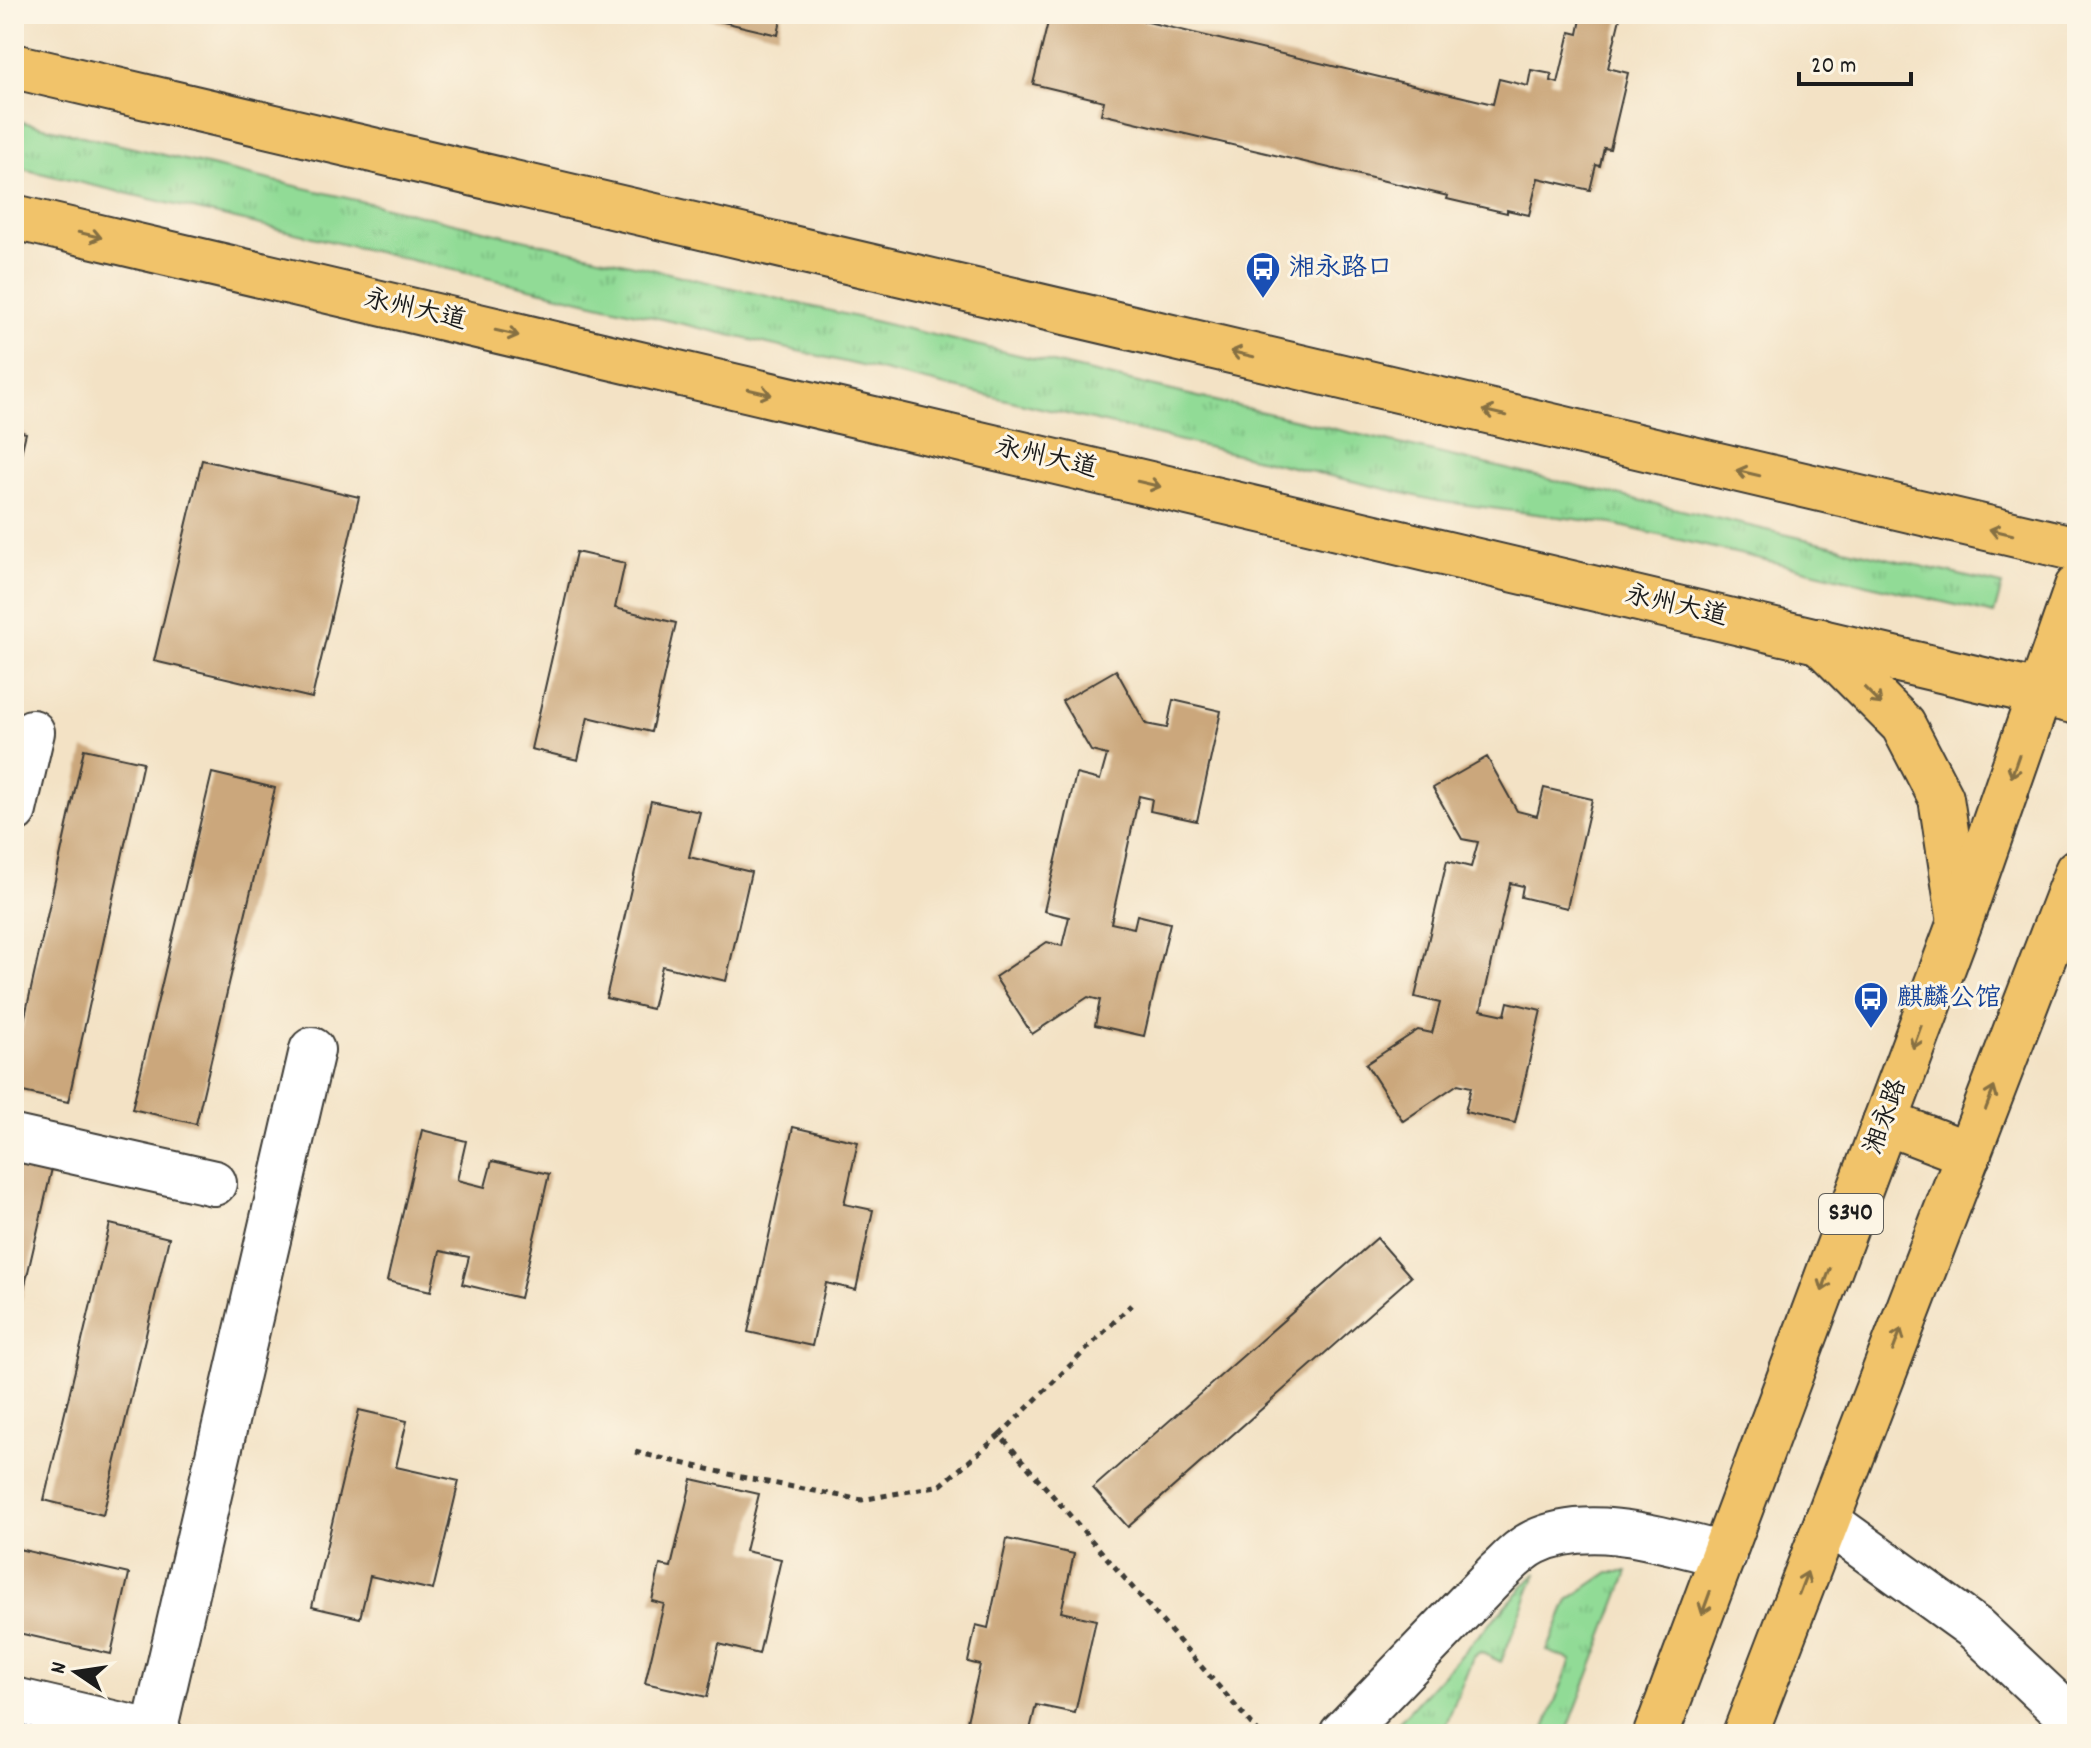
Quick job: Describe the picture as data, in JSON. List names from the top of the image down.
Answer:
{
  "streets": {
    "main road": ["永州大道", "湘永路", "S340"]
  },
  "crossings": [
    ["永州大道", "湘永路"]
  ],
  "places": {
    "bus stop": ["湘永路口", "麒麟公馆"]
  },
  "scale_bar": "20 m",
  "north": "left"
}
